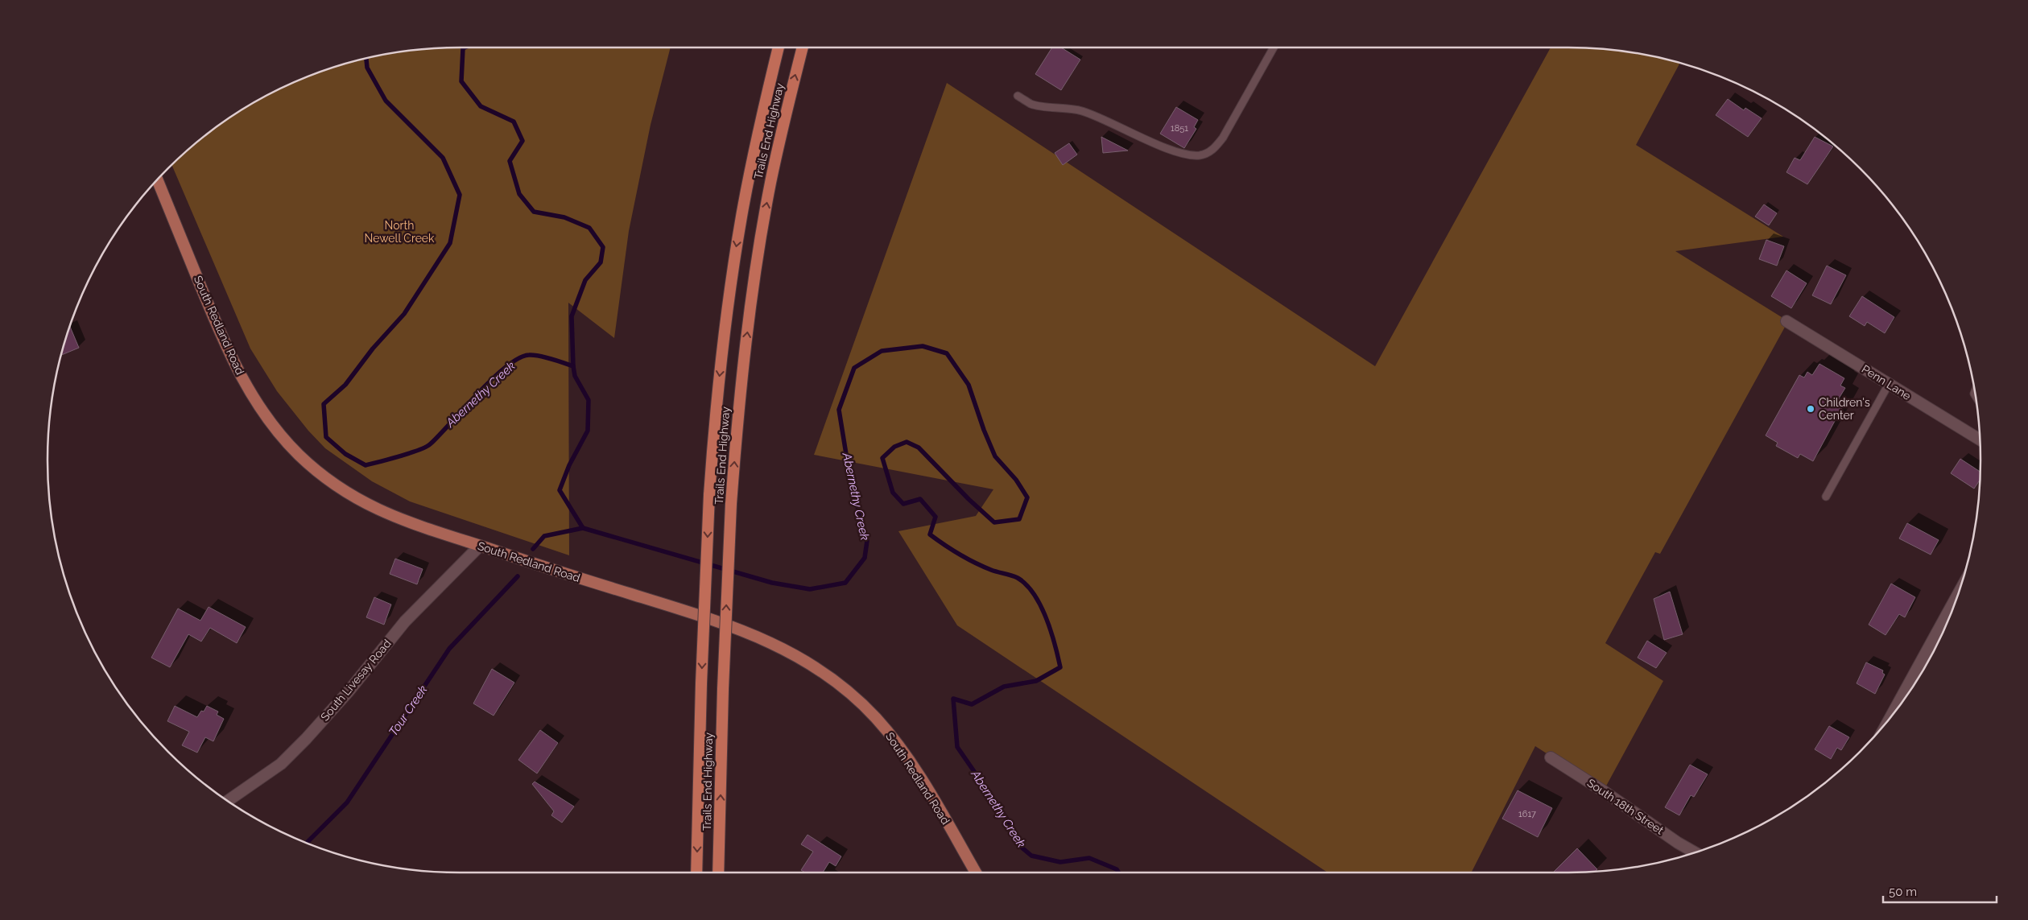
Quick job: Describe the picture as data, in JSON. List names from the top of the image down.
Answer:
{
  "streets": {
    "highway": ["Trails End Highway"],
    "main road": ["South Redland Road"],
    "street": ["Penn Lane", "South Livesay Road", "South 18th Street"]
  },
  "crossings": [
    ["South Redland Road", "South Livesay Road"]
  ],
  "water": ["Abernethy Creek", "Tour Creek"],
  "parks": ["North Newell Creek"],
  "places": ["Children's Center"],
  "house_numbers": ["1851", "1617"],
  "scale_bar": "50 m"
}
